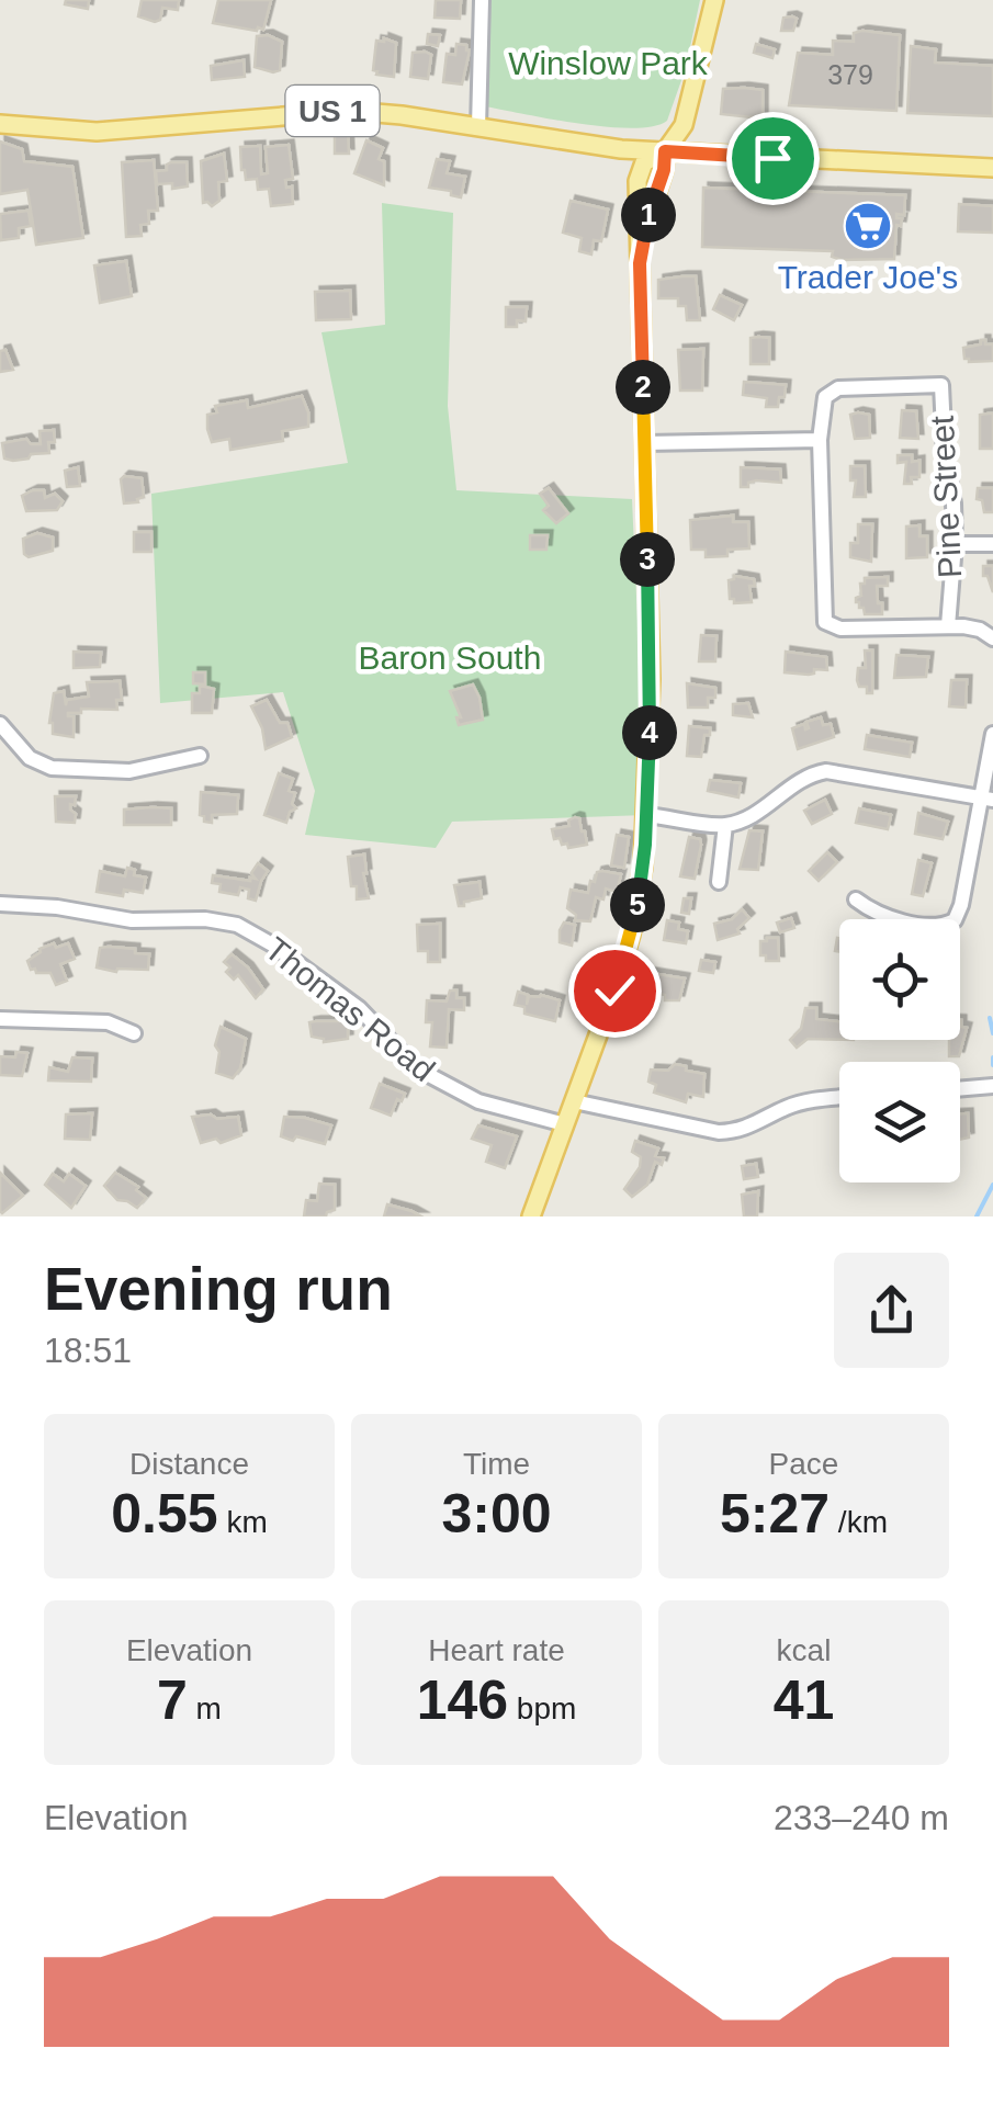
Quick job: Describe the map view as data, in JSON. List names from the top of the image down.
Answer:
{
  "streets": {
    "main road": ["US 1"],
    "street": ["Pine Street", "Thomas Road"]
  },
  "parks": ["Winslow Park", "Baron South"],
  "places": {
    "supermarket": ["Trader Joe's"]
  },
  "house_numbers": ["379"],
  "page": {
    "pins": [
      "1",
      "2",
      "3",
      "4",
      "5"
    ],
    "heading": ["Evening run", "18:51"],
    "stats": [
      ["Distance", "0.55 km"],
      ["Time", "3:00"],
      ["Pace", "5:27 /km"],
      ["Elevation", "7 m"],
      ["Heart rate", "146 bpm"],
      ["kcal", "41"]
    ],
    "chart": ["Elevation", "233–240 m"]
  }
}
